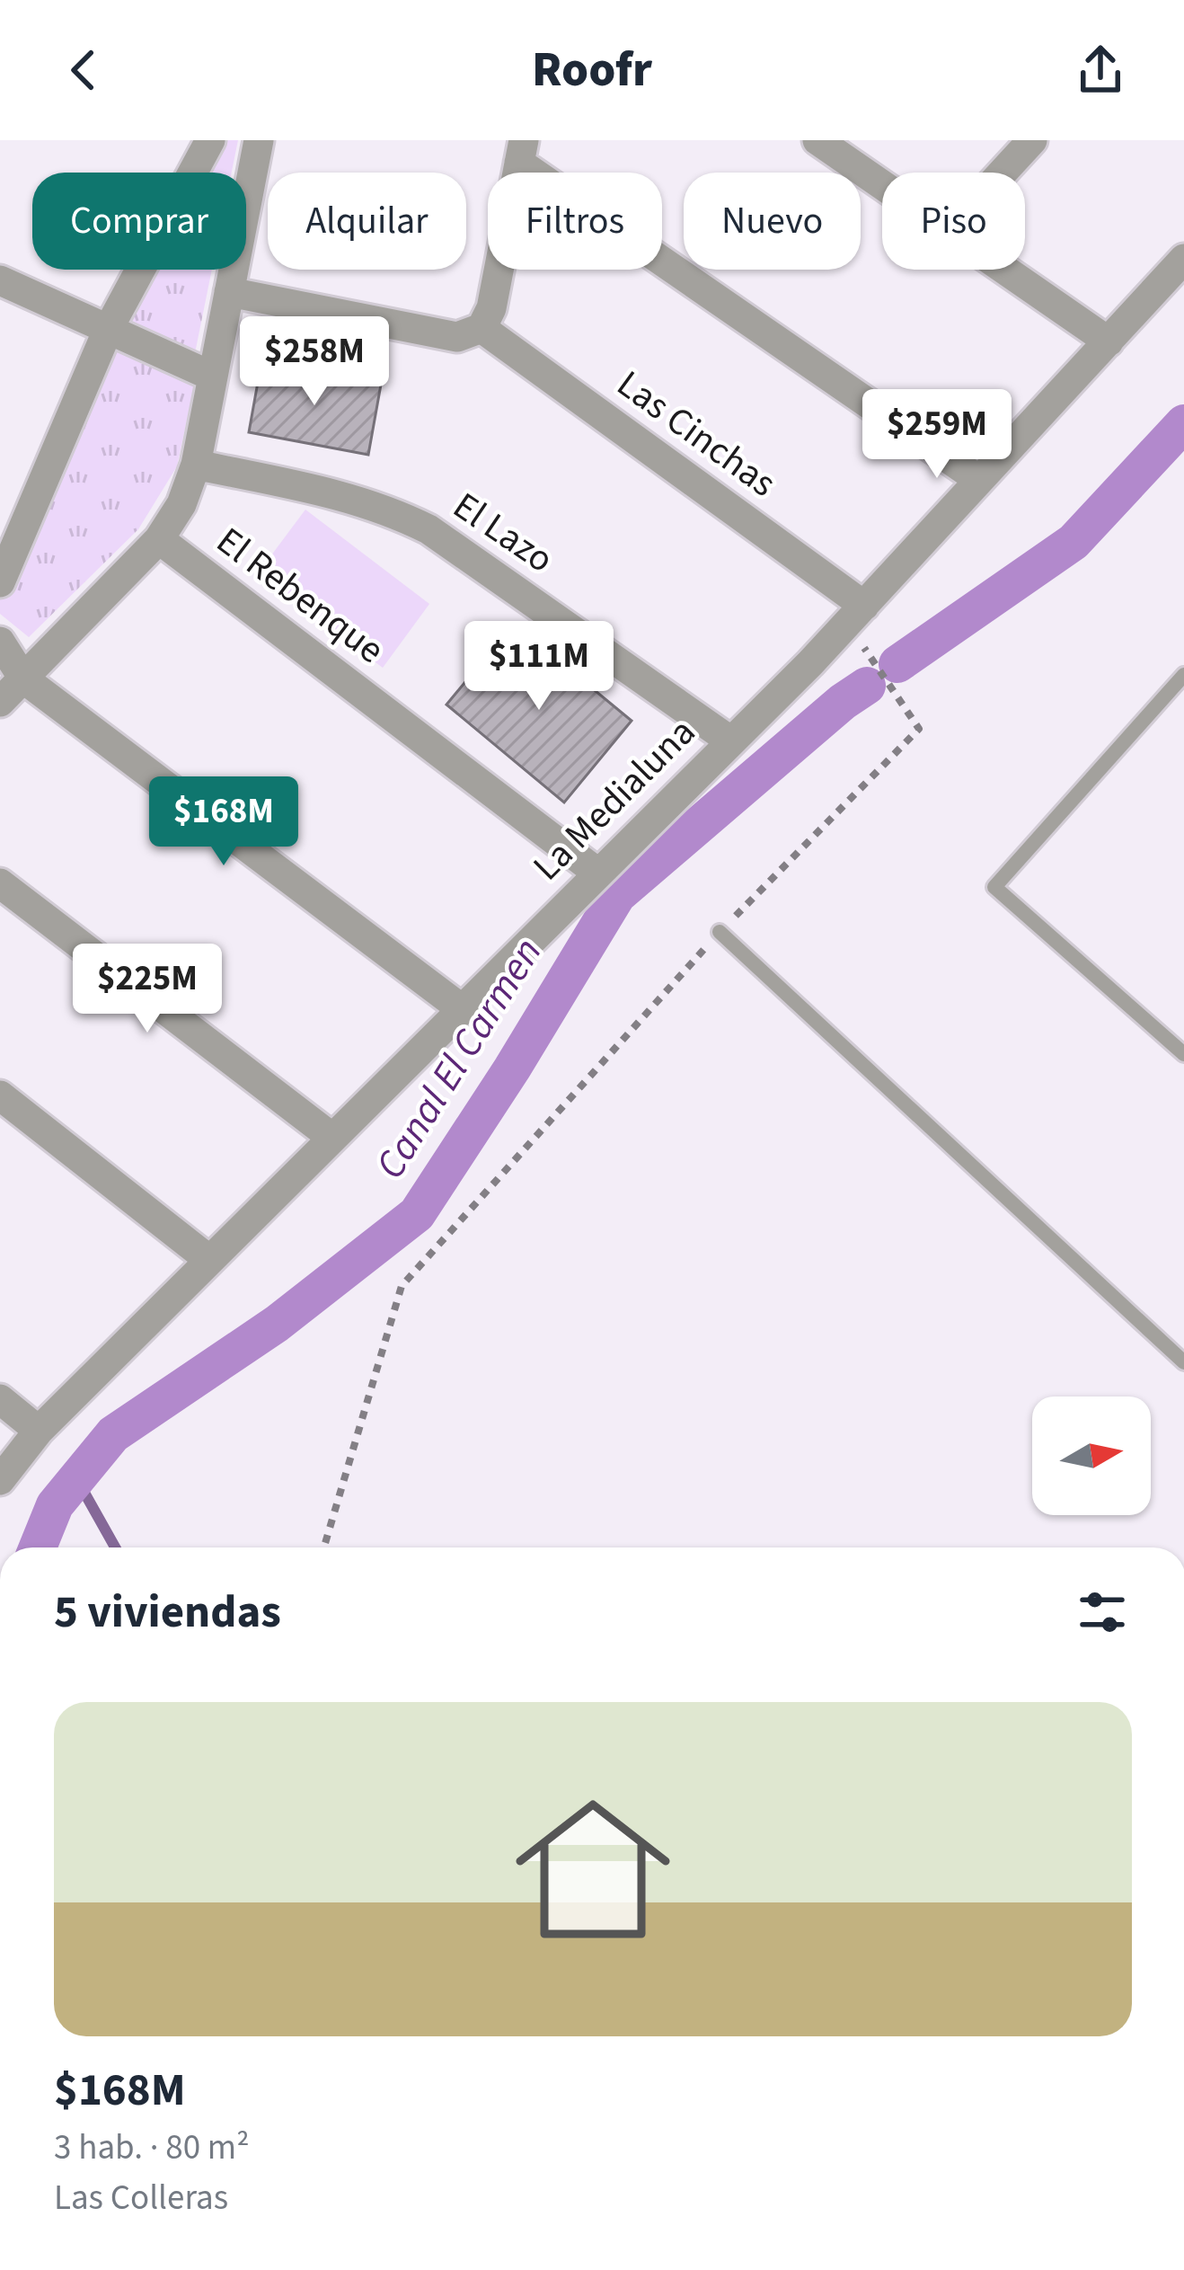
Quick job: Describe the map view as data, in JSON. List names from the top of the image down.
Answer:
{
  "streets": {
    "street": [
      "Las Cinchas",
      "El Lazo",
      "El Rebenque",
      "La Medialuna"
    ]
  },
  "crossings": [
    ["Las Cinchas", "La Medialuna"],
    ["El Lazo", "La Medialuna"],
    ["El Rebenque", "La Medialuna"]
  ],
  "water": ["Canal El Carmen"],
  "north": "right",
  "page": {
    "header": "Roofr",
    "chip": [
      "Comprar",
      "Alquilar",
      "Filtros",
      "Nuevo",
      "Piso"
    ],
    "price": [
      "$258M",
      "$259M",
      "$111M",
      "$168M",
      "$225M"
    ],
    "heading": "5 viviendas",
    "list": [
      {
        "name": "$168M",
        "note": "3 hab. · 80 m² · Las Colleras"
      }
    ]
  }
}
